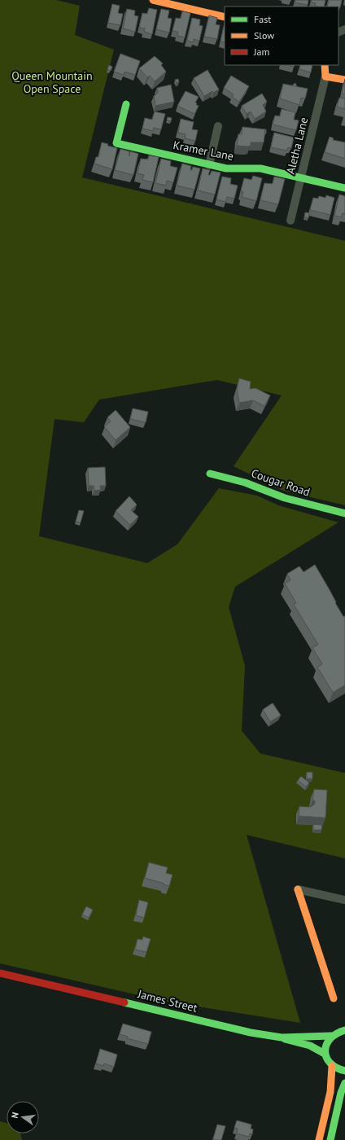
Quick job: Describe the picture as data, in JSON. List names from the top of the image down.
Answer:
{
  "streets": {
    "street": [
      "Aletha Lane",
      "Kramer Lane",
      "Cougar Road",
      "James Street"
    ]
  },
  "crossings": [
    ["Aletha Lane", "Kramer Lane"]
  ],
  "parks": ["Queen Mountain Open Space"],
  "legend": ["Fast", "Slow", "Jam"],
  "north": "left"
}
